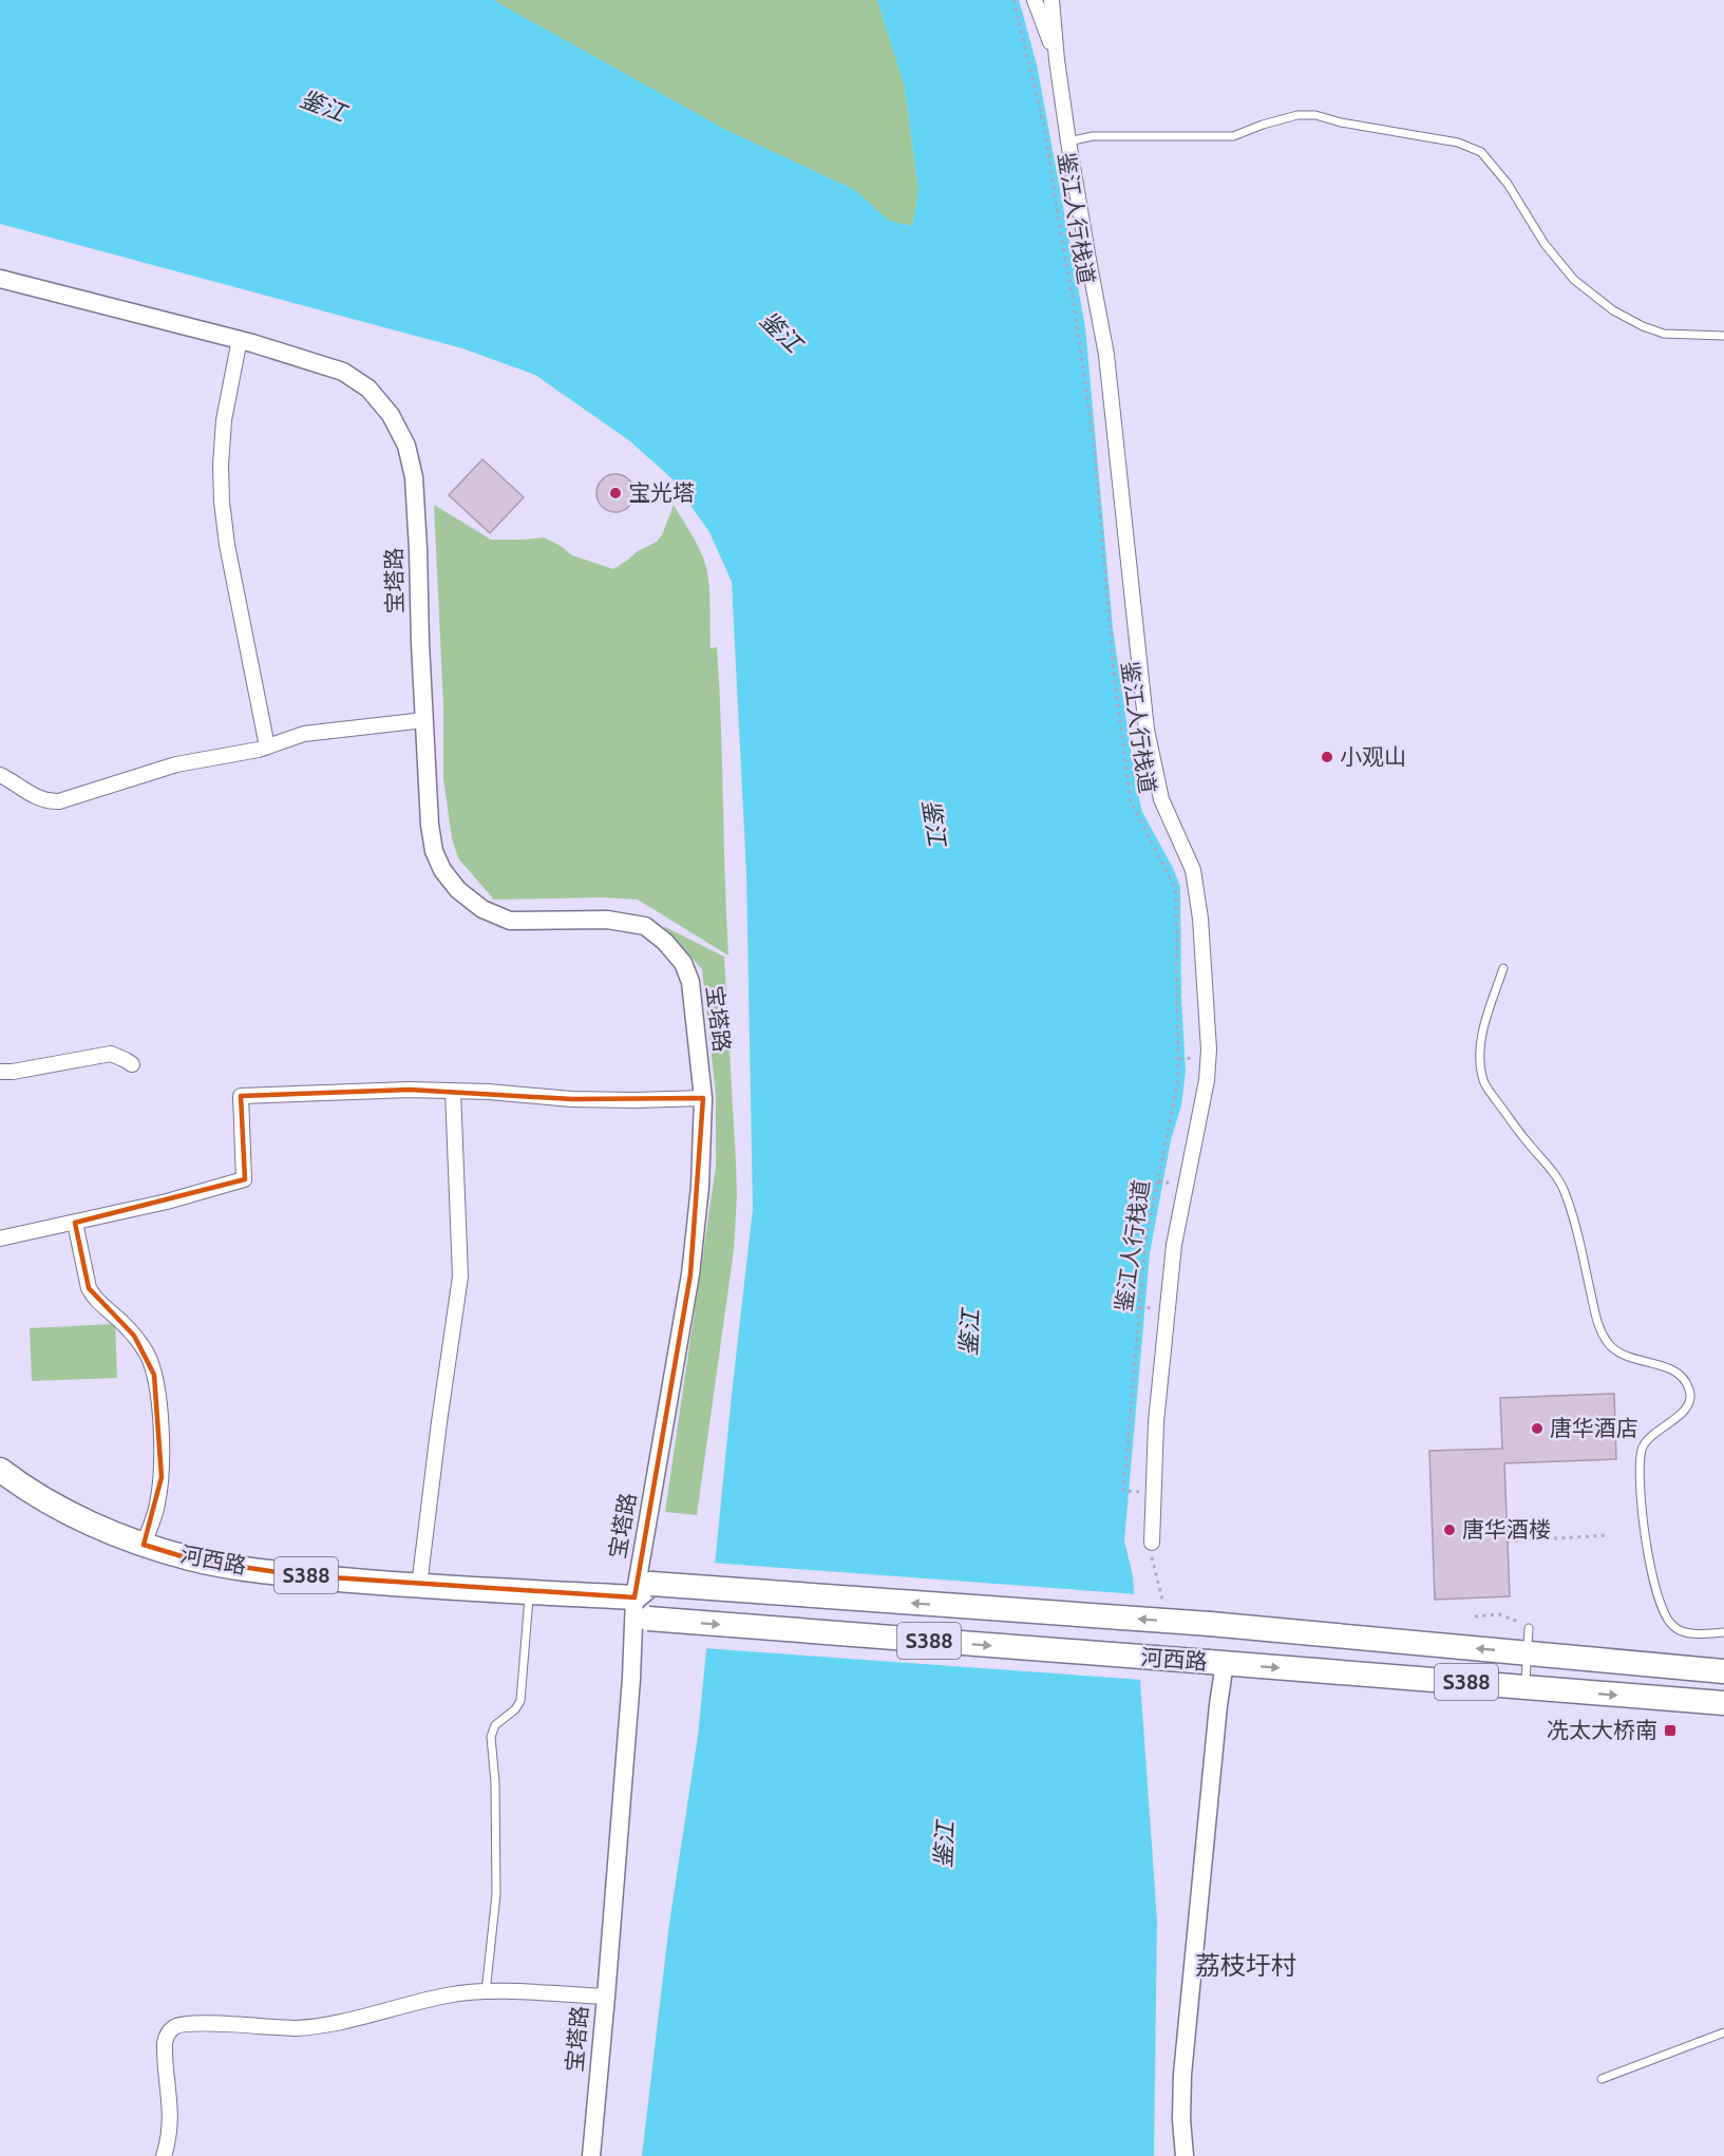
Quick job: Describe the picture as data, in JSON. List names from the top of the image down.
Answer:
{
  "streets": {
    "main road": ["河西路", "S388"],
    "street": ["宝塔路"],
    "path": ["鉴江人行栈道"]
  },
  "crossings": [
    ["宝塔路", "河西路"]
  ],
  "districts": ["荔枝圩村"],
  "water": ["鉴江"],
  "places": {
    "other": [
      "宝光塔",
      "小观山",
      "唐华酒店",
      "唐华酒楼"
    ],
    "transit": ["冼太大桥南"]
  }
}
